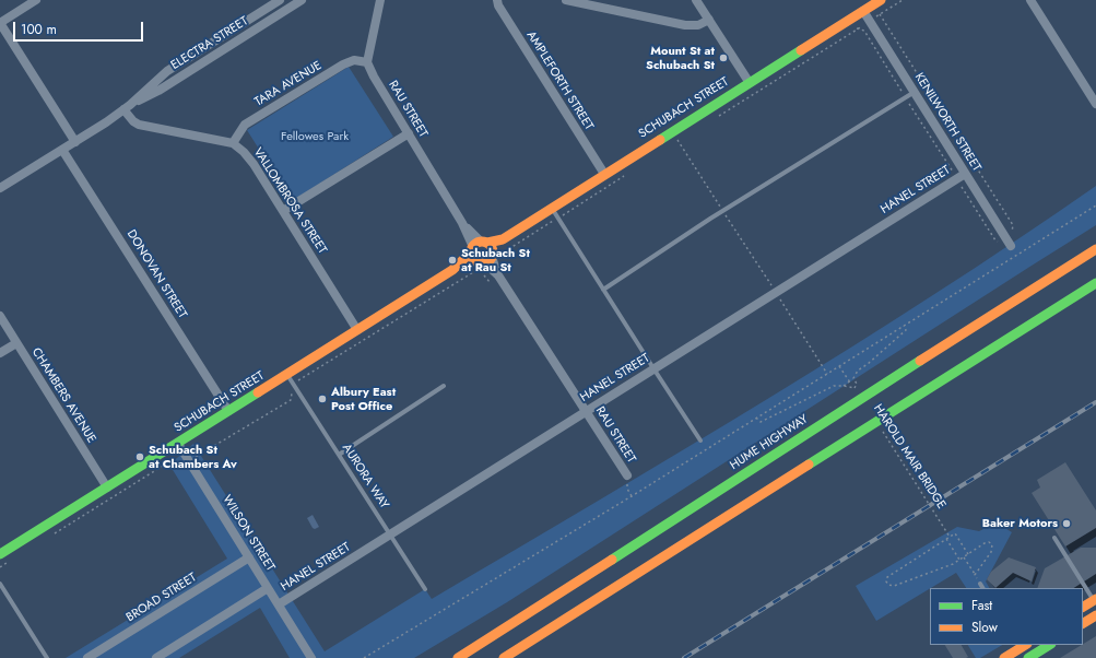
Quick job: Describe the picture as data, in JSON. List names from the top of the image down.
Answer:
{
  "streets": {
    "main road": ["SCHUBACH STREET", "HUME HIGHWAY"],
    "street": [
      "ELECTRA STREET",
      "AMPLEFORTH STREET",
      "TARA AVENUE",
      "RAU STREET",
      "KENILWORTH STREET",
      "HANEL STREET",
      "VALLOMBROSA STREET",
      "DONOVAN STREET",
      "CHAMBERS AVENUE",
      "WILSON STREET",
      "BROAD STREET"
    ],
    "lane": ["AURORA WAY"],
    "path": ["HAROLD MAIR BRIDGE"]
  },
  "crossings": [
    ["ELECTRA STREET", "DONOVAN STREET"],
    ["AMPLEFORTH STREET", "SCHUBACH STREET"],
    ["TARA AVENUE", "RAU STREET"],
    ["TARA AVENUE", "VALLOMBROSA STREET"],
    ["SCHUBACH STREET", "RAU STREET"],
    ["SCHUBACH STREET", "KENILWORTH STREET"],
    ["SCHUBACH STREET", "VALLOMBROSA STREET"],
    ["SCHUBACH STREET", "DONOVAN STREET"],
    ["SCHUBACH STREET", "CHAMBERS AVENUE"],
    ["SCHUBACH STREET", "AURORA WAY"],
    ["SCHUBACH STREET", "WILSON STREET"],
    ["RAU STREET", "HANEL STREET"],
    ["KENILWORTH STREET", "HANEL STREET"],
    ["HANEL STREET", "AURORA WAY"],
    ["HANEL STREET", "WILSON STREET"],
    ["WILSON STREET", "BROAD STREET"]
  ],
  "parks": ["Fellowes Park"],
  "places": [
    "Mount St at Schubach St",
    "Schubach St at Rau St",
    "Albury East Post Office",
    "Schubach St at Chambers Av",
    "Baker Motors"
  ],
  "legend": ["Fast", "Slow"],
  "scale_bar": "100 m"
}
